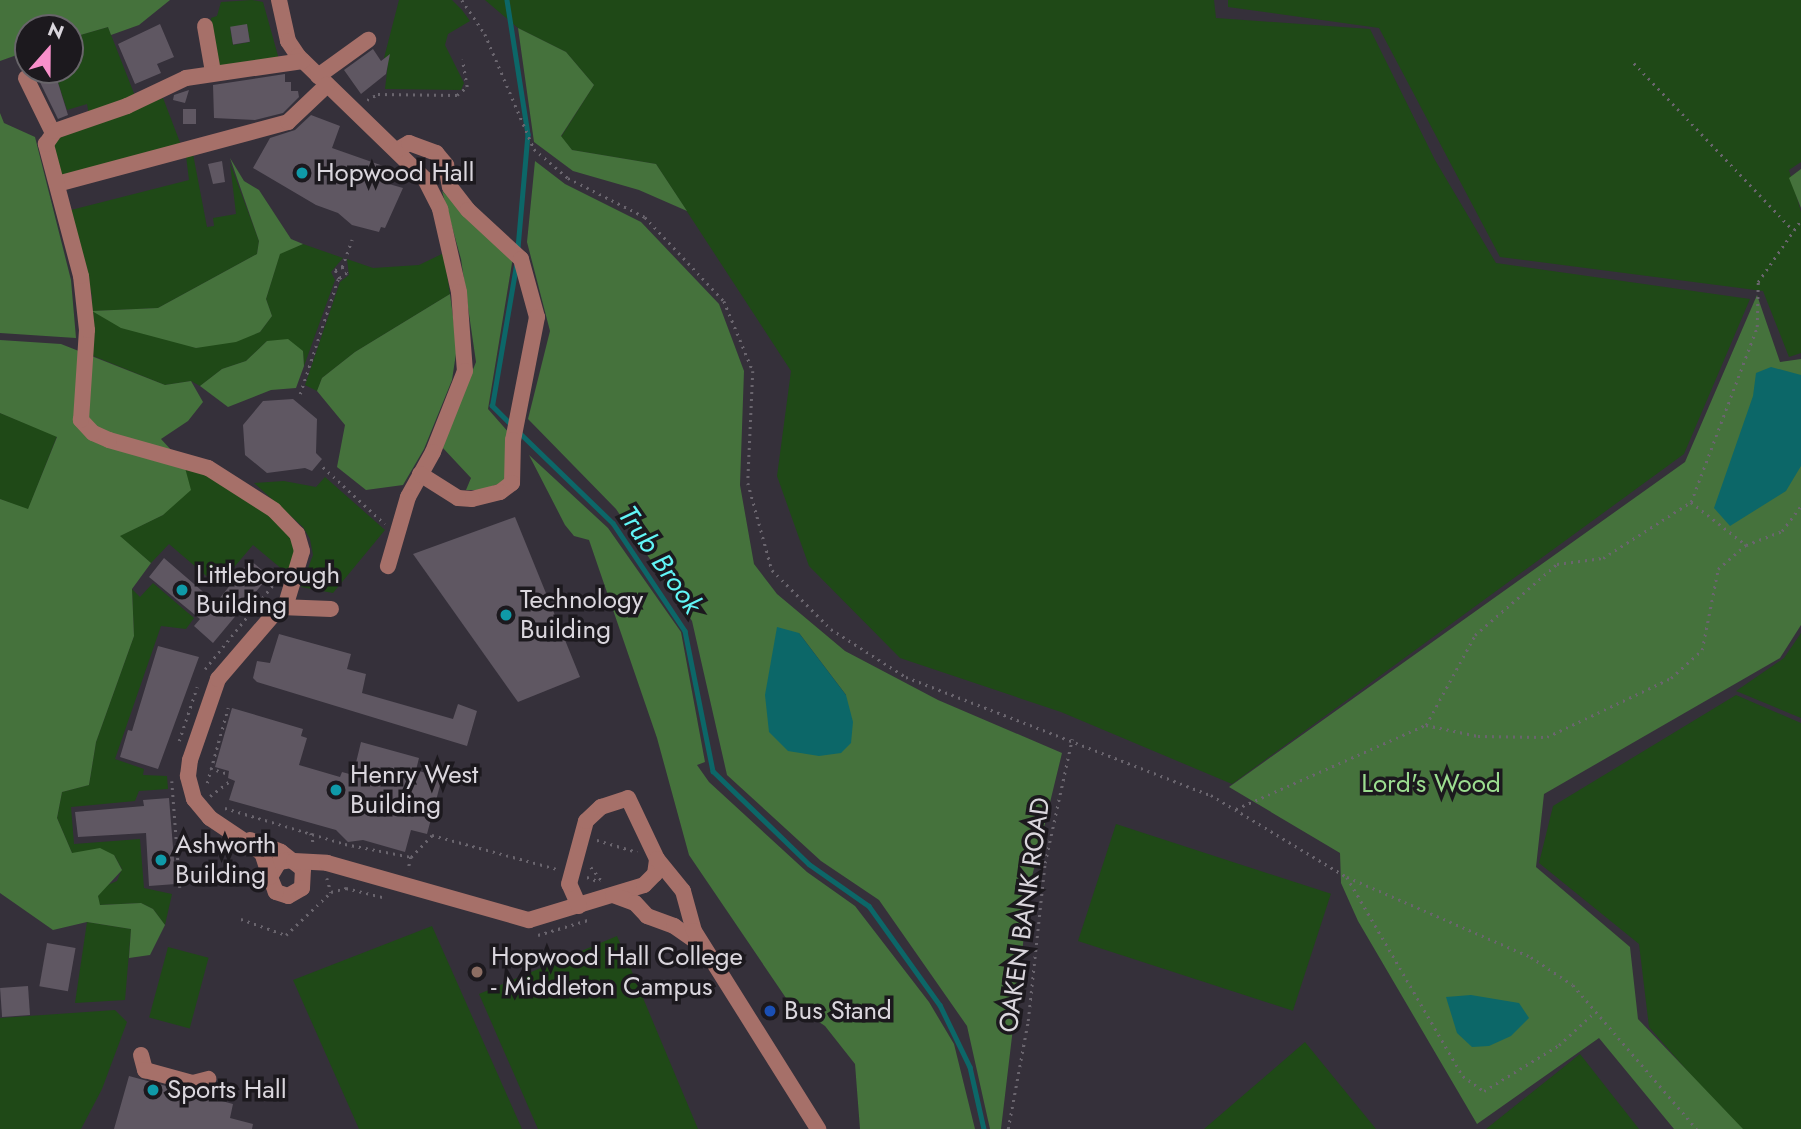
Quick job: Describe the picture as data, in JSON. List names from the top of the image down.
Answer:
{
  "streets": {
    "path": ["OAKEN BANK ROAD"]
  },
  "water": ["Trub Brook"],
  "parks": ["Lord's Wood"],
  "places": [
    "Hopwood Hall",
    "Littleborough Building",
    "Technology Building",
    "Henry West Building",
    "Ashworth Building",
    "Hopwood Hall College - Middleton Campus",
    "Bus Stand",
    "Sports Hall"
  ],
  "north": "top"
}
